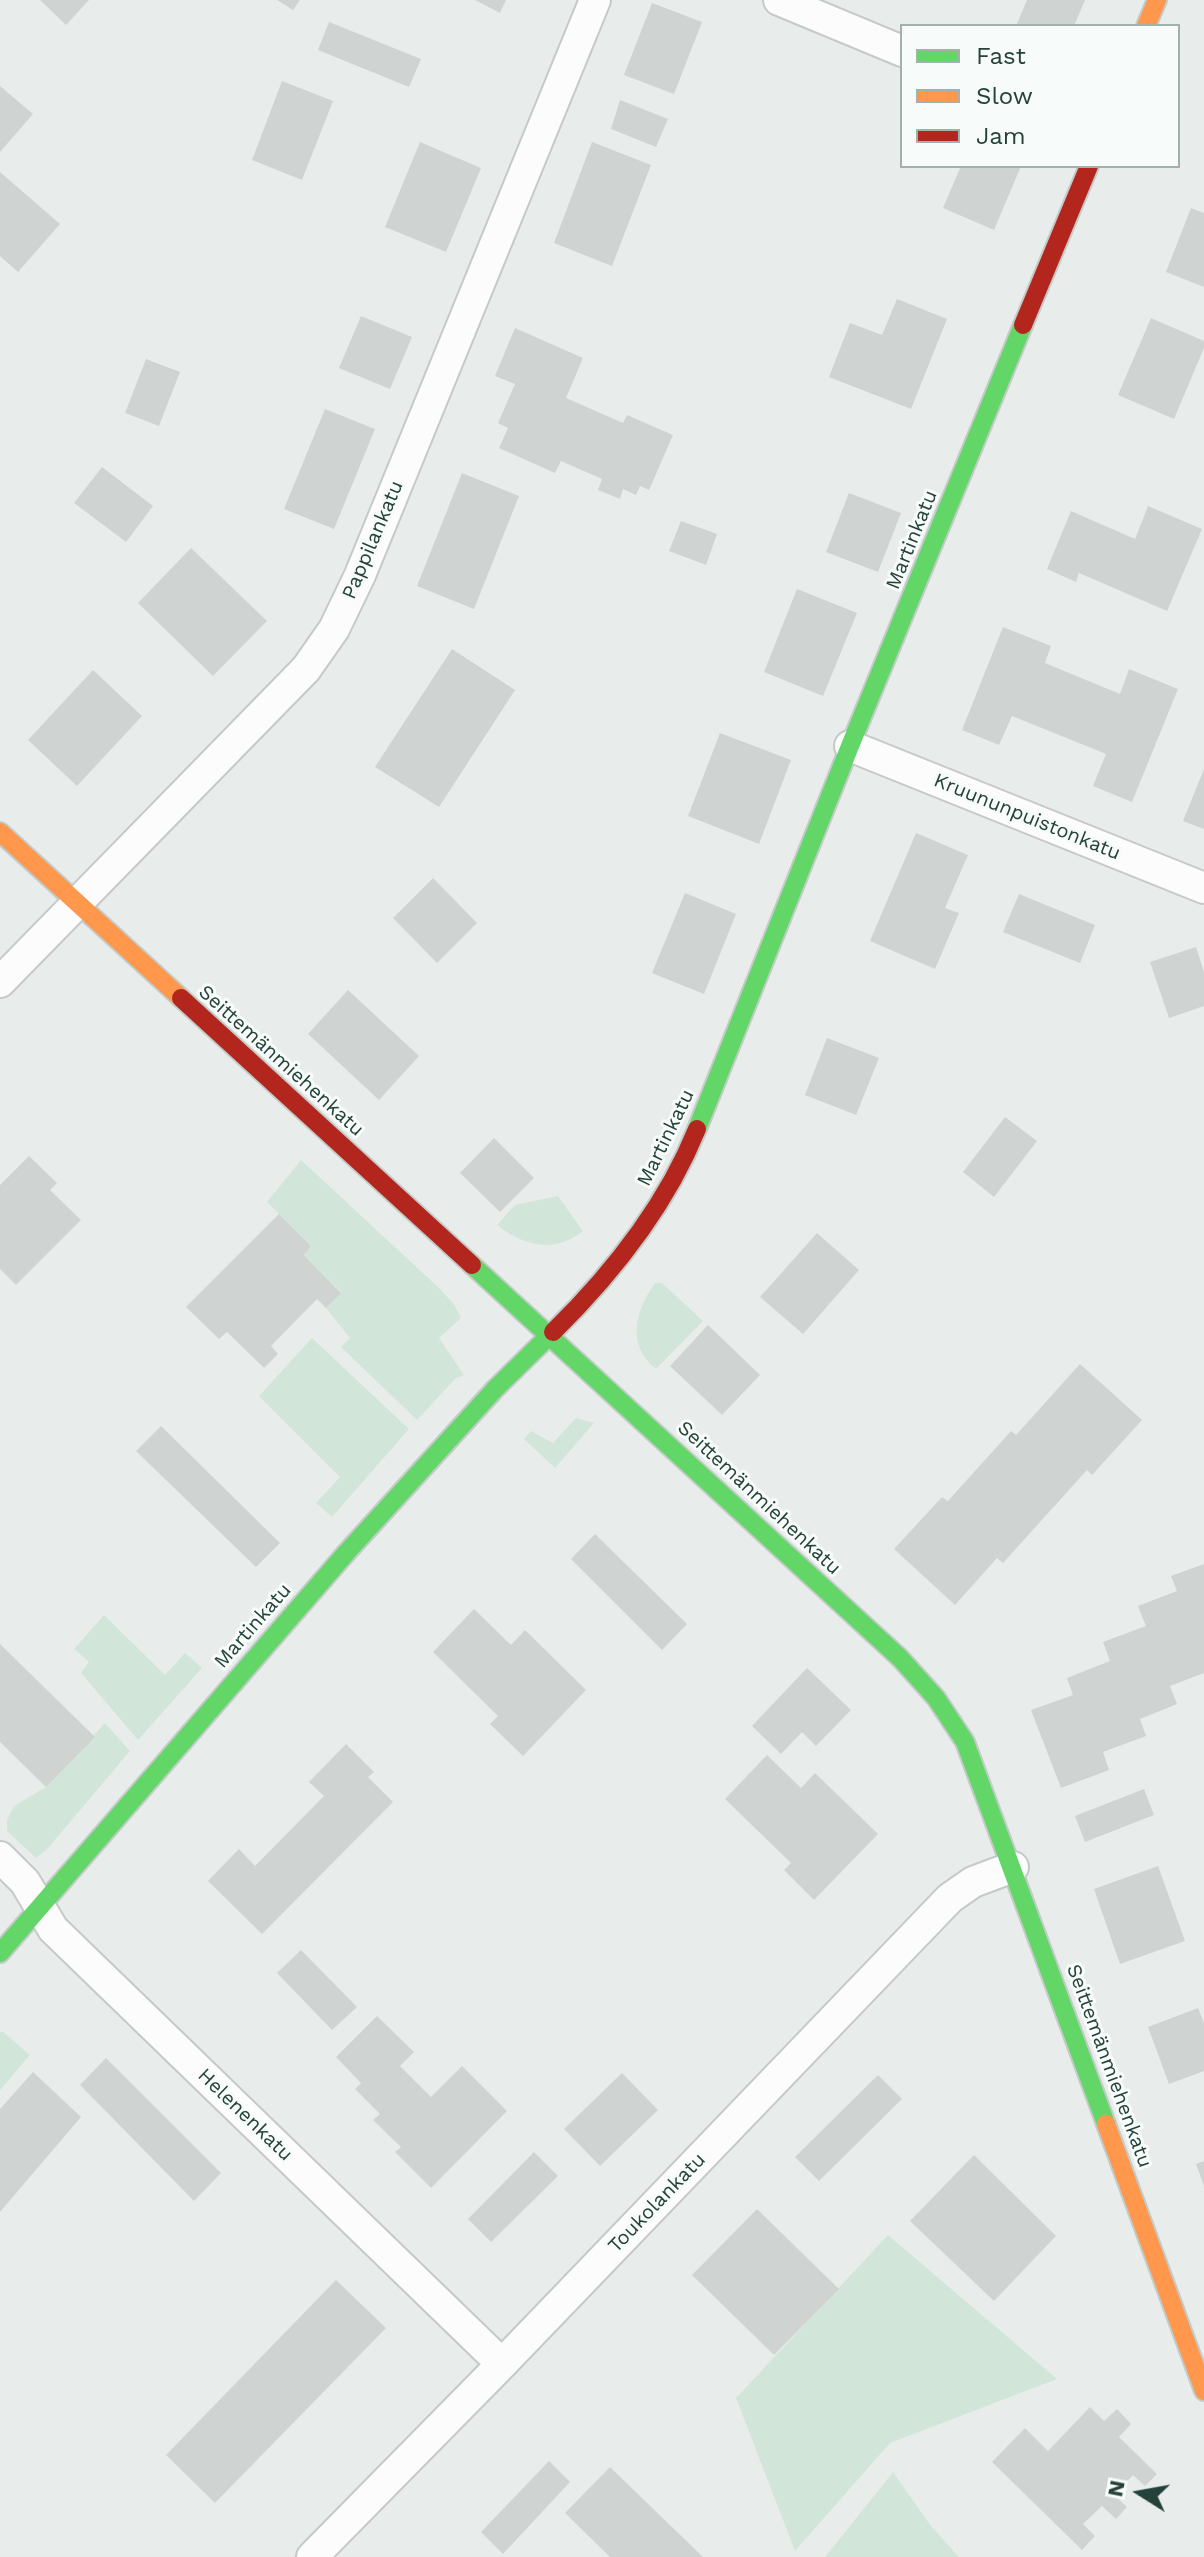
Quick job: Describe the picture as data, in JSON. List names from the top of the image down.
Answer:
{
  "streets": {
    "street": [
      "Pappilankatu",
      "Martinkatu",
      "Kruununpuistonkatu",
      "Seittemänmiehenkatu",
      "Helenenkatu",
      "Toukolankatu"
    ]
  },
  "crossings": [
    ["Pappilankatu", "Seittemänmiehenkatu"],
    ["Martinkatu", "Kruununpuistonkatu"],
    ["Martinkatu", "Seittemänmiehenkatu"],
    ["Martinkatu", "Helenenkatu"],
    ["Seittemänmiehenkatu", "Toukolankatu"],
    ["Helenenkatu", "Toukolankatu"]
  ],
  "legend": ["Fast", "Slow", "Jam"],
  "north": "left"
}
